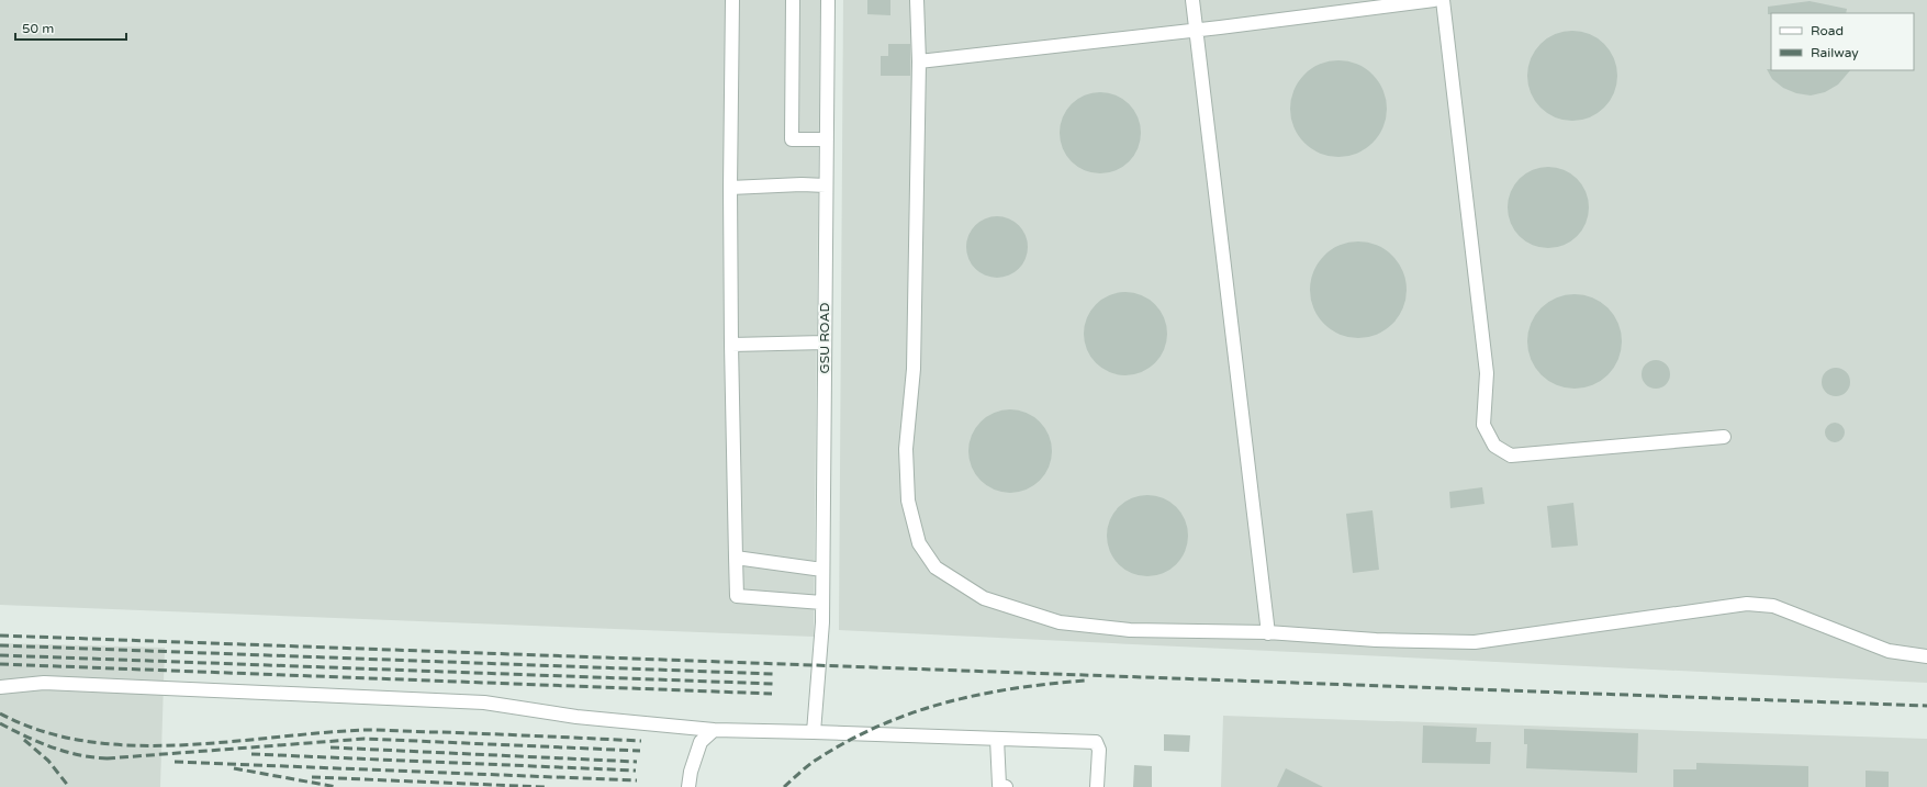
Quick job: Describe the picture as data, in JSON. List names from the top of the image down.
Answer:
{
  "streets": {
    "street": ["GSU ROAD"]
  },
  "legend": ["Road", "Railway"],
  "scale_bar": "50 m"
}
